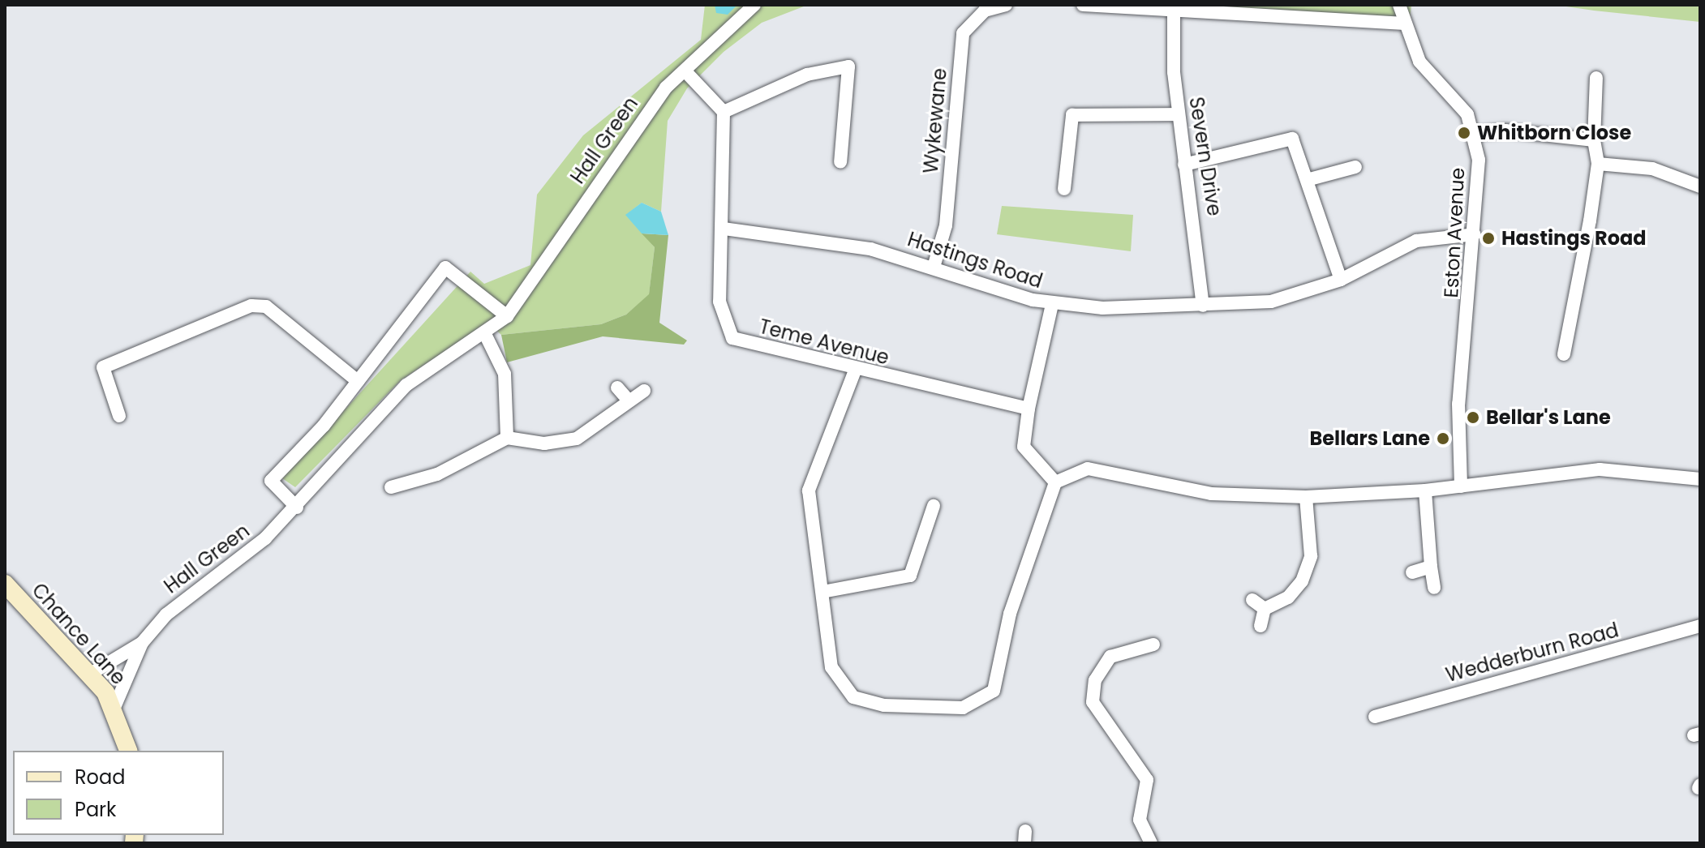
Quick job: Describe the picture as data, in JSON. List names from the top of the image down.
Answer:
{
  "streets": {
    "street": [
      "Wykewane",
      "Hall Green",
      "Severn Drive",
      "Eston Avenue",
      "Hastings Road",
      "Teme Avenue",
      "Chance Lane",
      "Wedderburn Road"
    ]
  },
  "crossings": [
    ["Wykewane", "Hastings Road"],
    ["Hall Green", "Chance Lane"],
    ["Severn Drive", "Hastings Road"],
    ["Eston Avenue", "Hastings Road"],
    ["Hastings Road", "Teme Avenue"]
  ],
  "places": [
    "Whitborn Close",
    "Hastings Road",
    "Bellar's Lane",
    "Bellars Lane"
  ],
  "legend": ["Road", "Park"]
}
